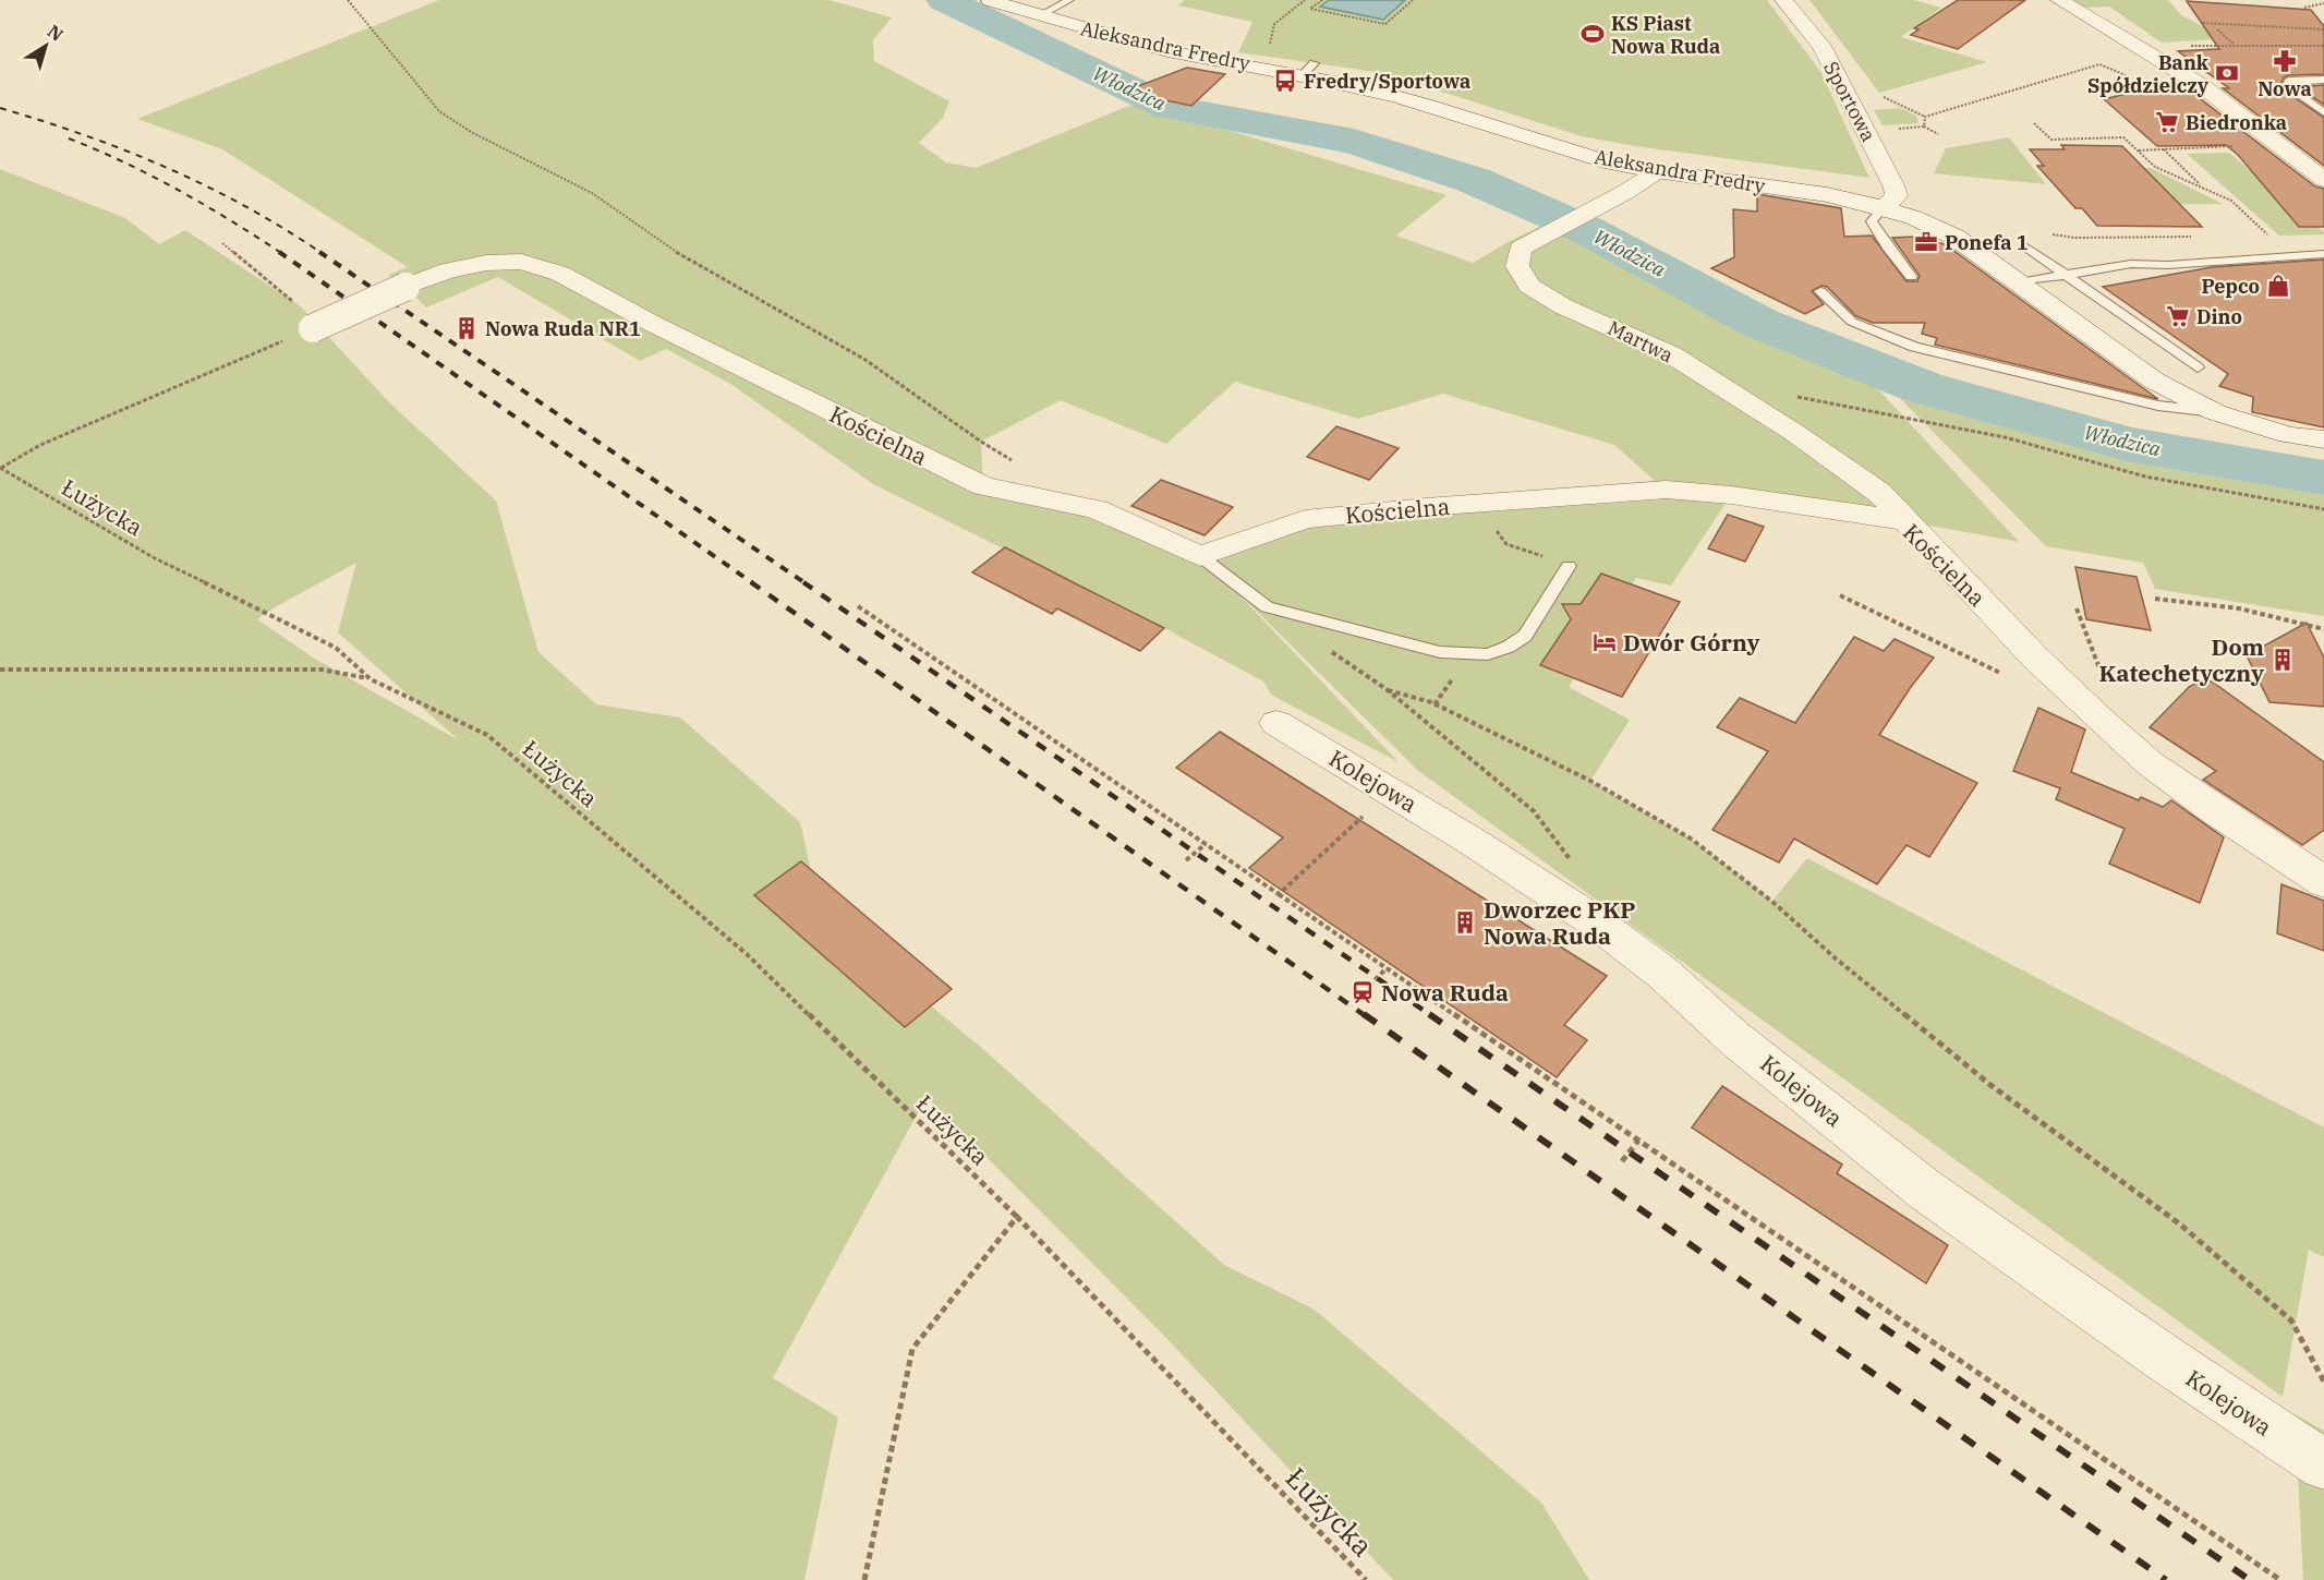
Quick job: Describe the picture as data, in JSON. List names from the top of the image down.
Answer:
{
  "streets": {
    "street": [
      "Aleksandra Fredry",
      "Sportowa",
      "Martwa",
      "Kościelna",
      "Kolejowa"
    ],
    "path": ["Łużycka"]
  },
  "crossings": [
    ["Aleksandra Fredry", "Sportowa"],
    ["Aleksandra Fredry", "Martwa"],
    ["Martwa", "Kościelna"]
  ],
  "water": ["Włodzica"],
  "places": {
    "sports": ["KS Piast Nowa Ruda"],
    "pharmacy": ["Nowa"],
    "bank": ["Bank Spółdzielczy"],
    "bus stop": ["Fredry/Sportowa"],
    "supermarket": ["Biedronka", "Dino"],
    "office": ["Ponefa 1"],
    "shop": ["Pepco"],
    "building": ["Nowa Ruda NR1", "Dom Katechetyczny", "Dworzec PKP Nowa Ruda"],
    "hotel": ["Dwór Górny"],
    "station": ["Nowa Ruda"]
  },
  "north": "top right"
}
